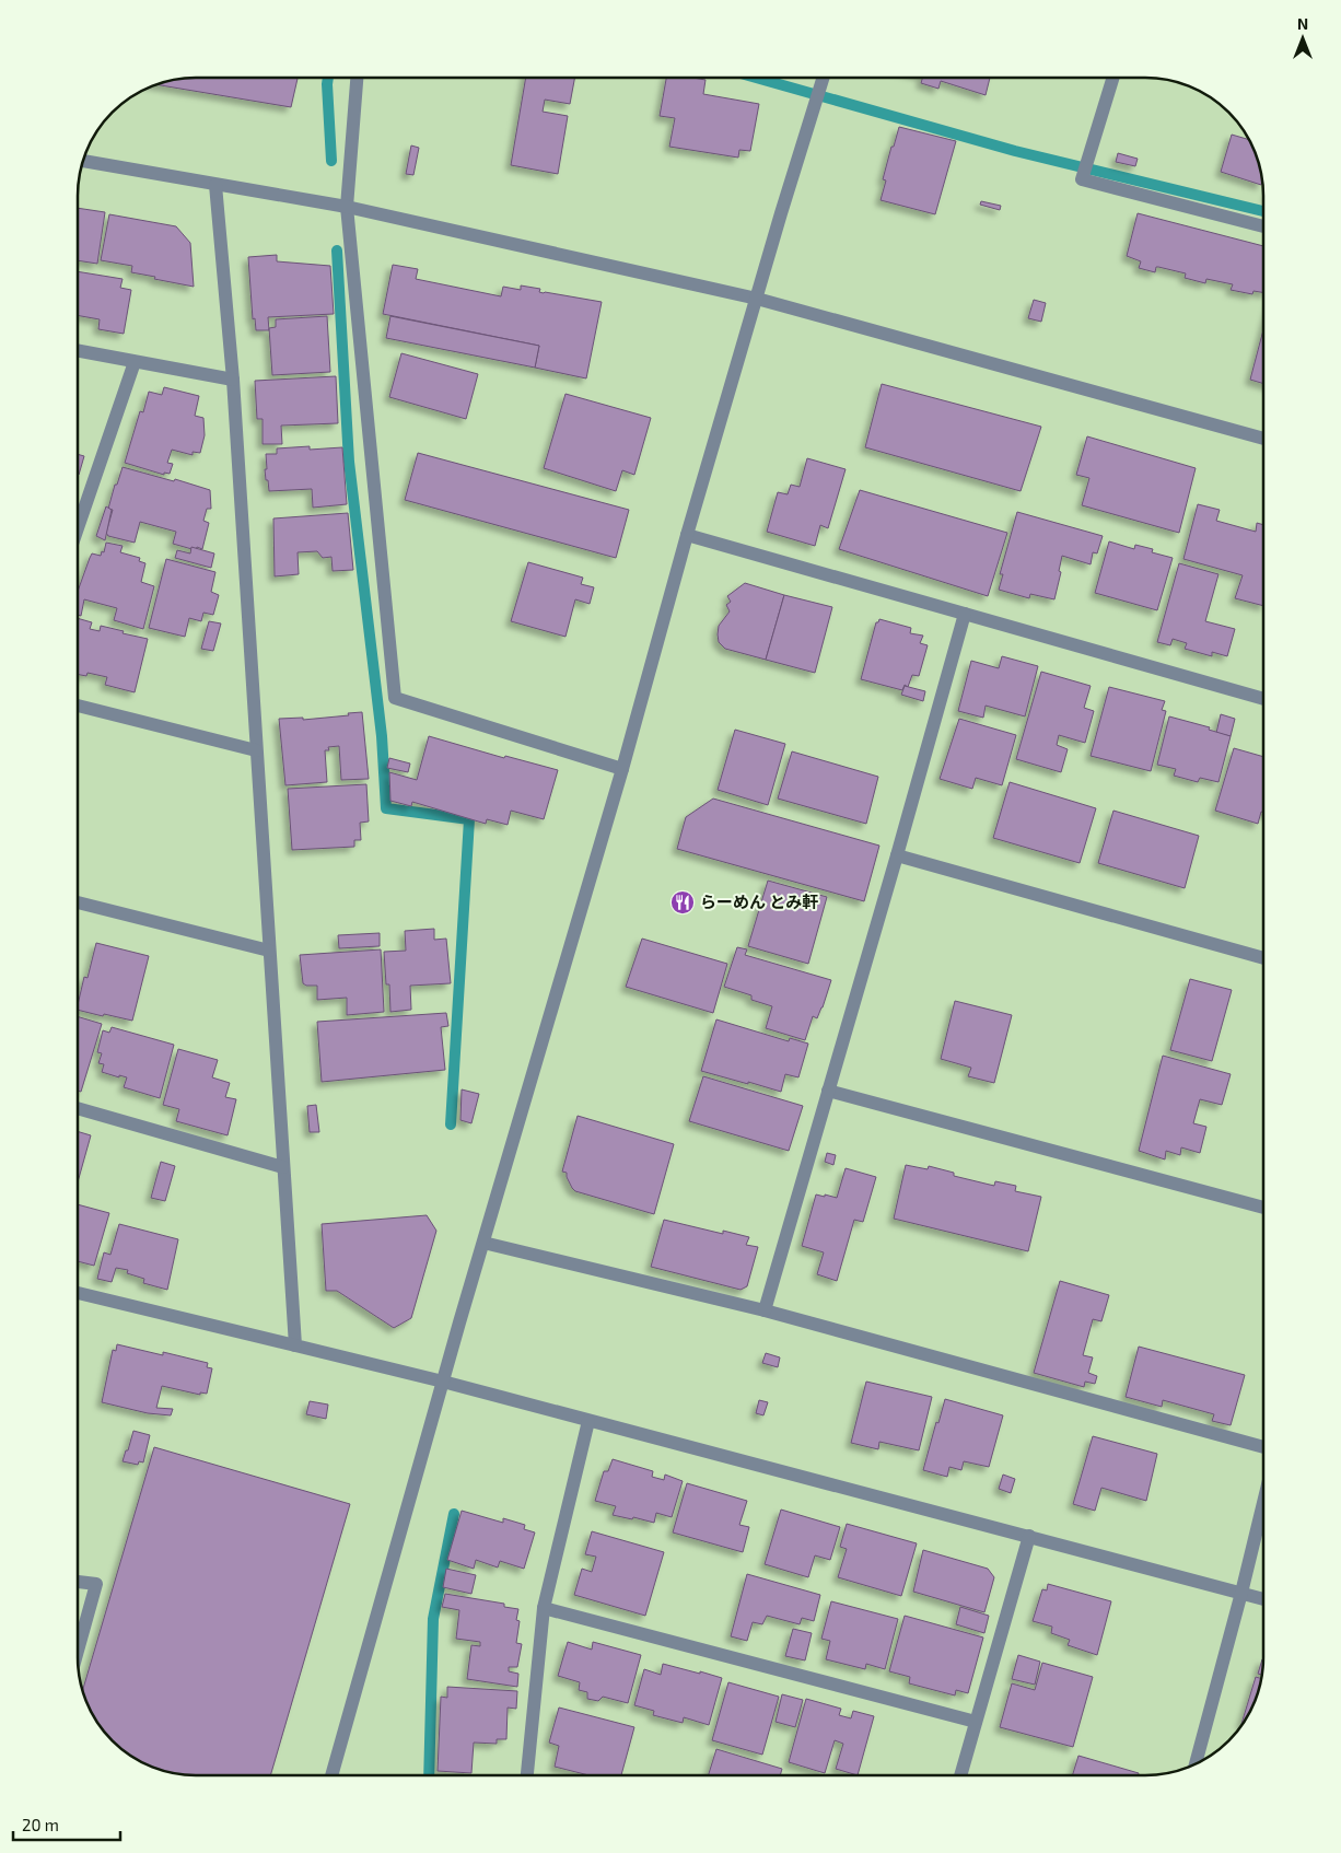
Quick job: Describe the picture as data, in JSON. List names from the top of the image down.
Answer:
{
  "places": {
    "restaurant": ["らーめん とみ軒"]
  },
  "scale_bar": "20 m",
  "north": "top"
}
